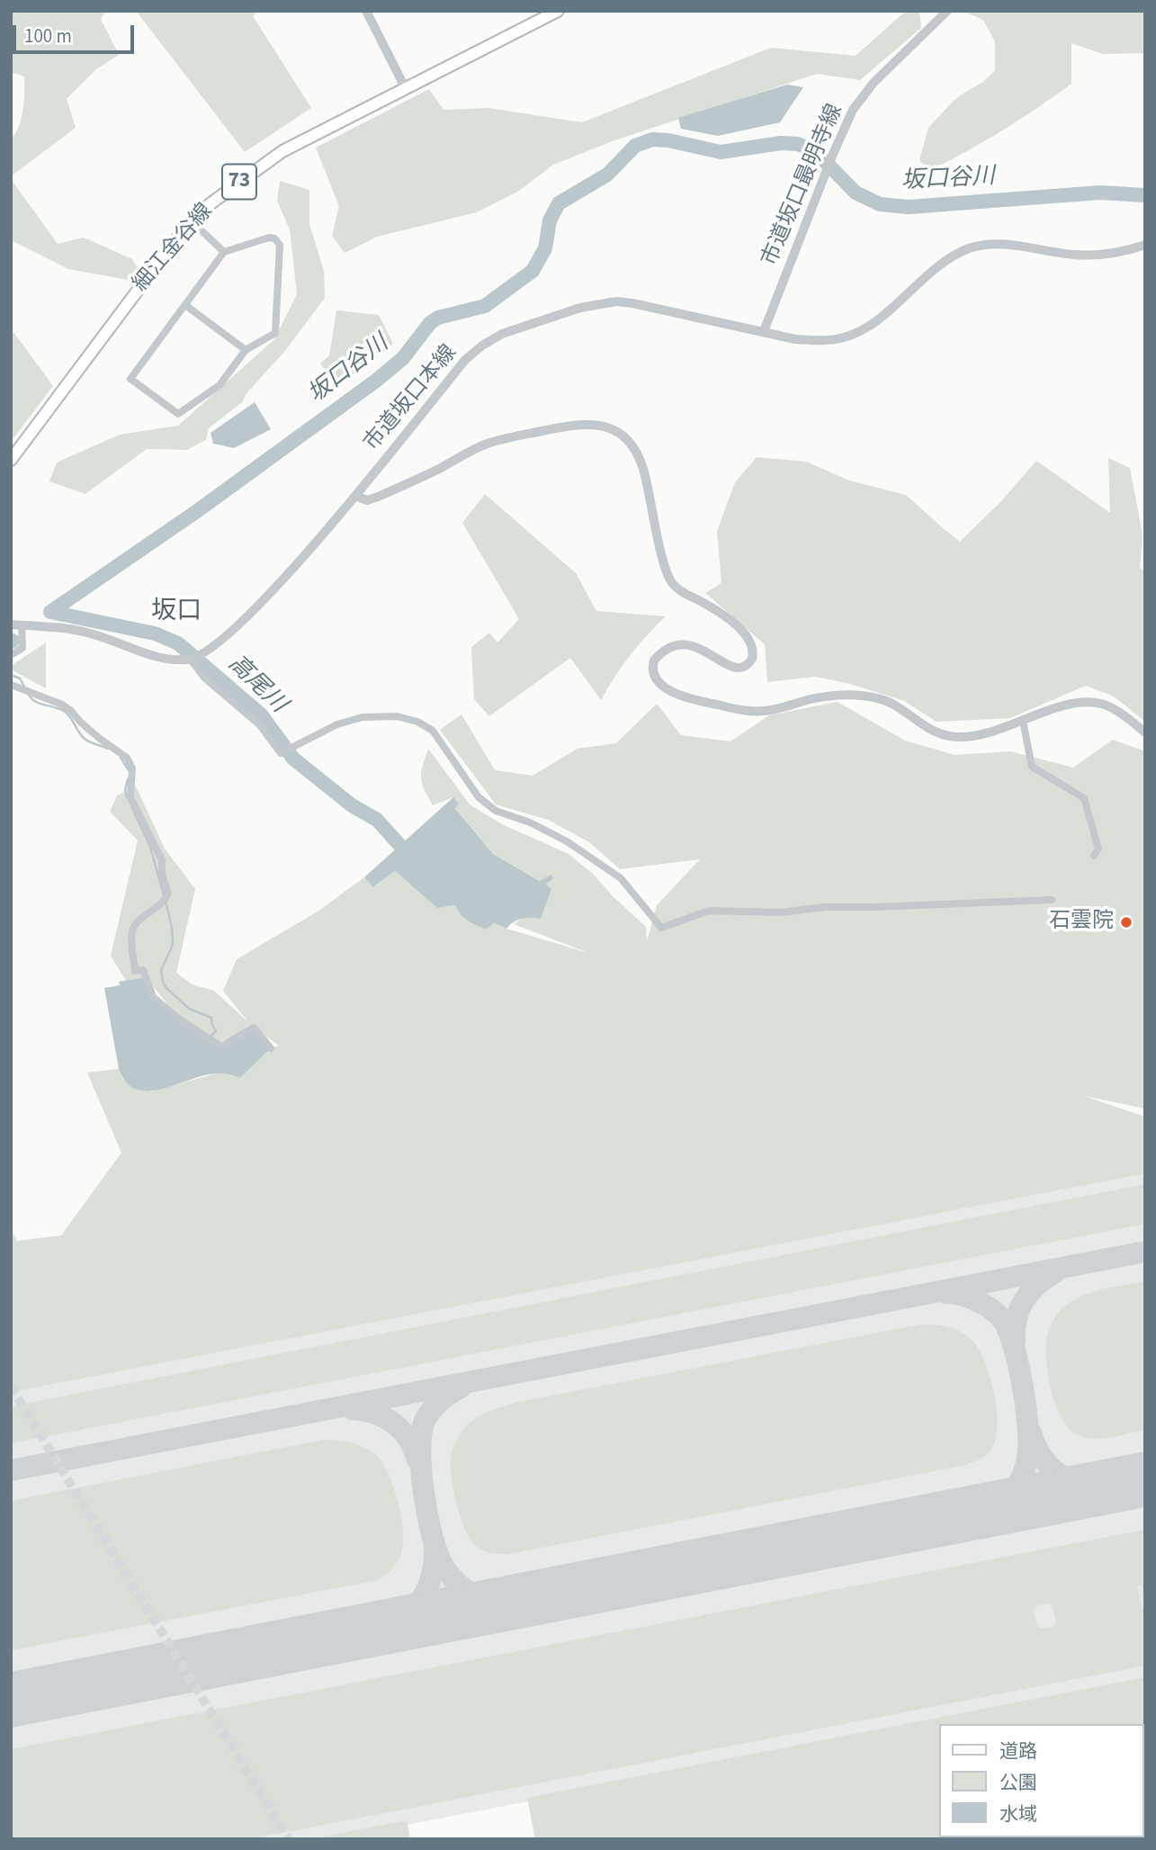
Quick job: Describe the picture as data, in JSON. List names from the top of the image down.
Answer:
{
  "streets": {
    "main road": ["73", "細江金谷線"],
    "street": ["市道坂口最明寺線", "市道坂口本線"]
  },
  "crossings": [
    ["市道坂口最明寺線", "市道坂口本線"]
  ],
  "districts": ["坂口"],
  "water": ["坂口谷川", "高尾川"],
  "places": ["石雲院"],
  "legend": ["道路", "公園", "水域"],
  "scale_bar": "100 m"
}
